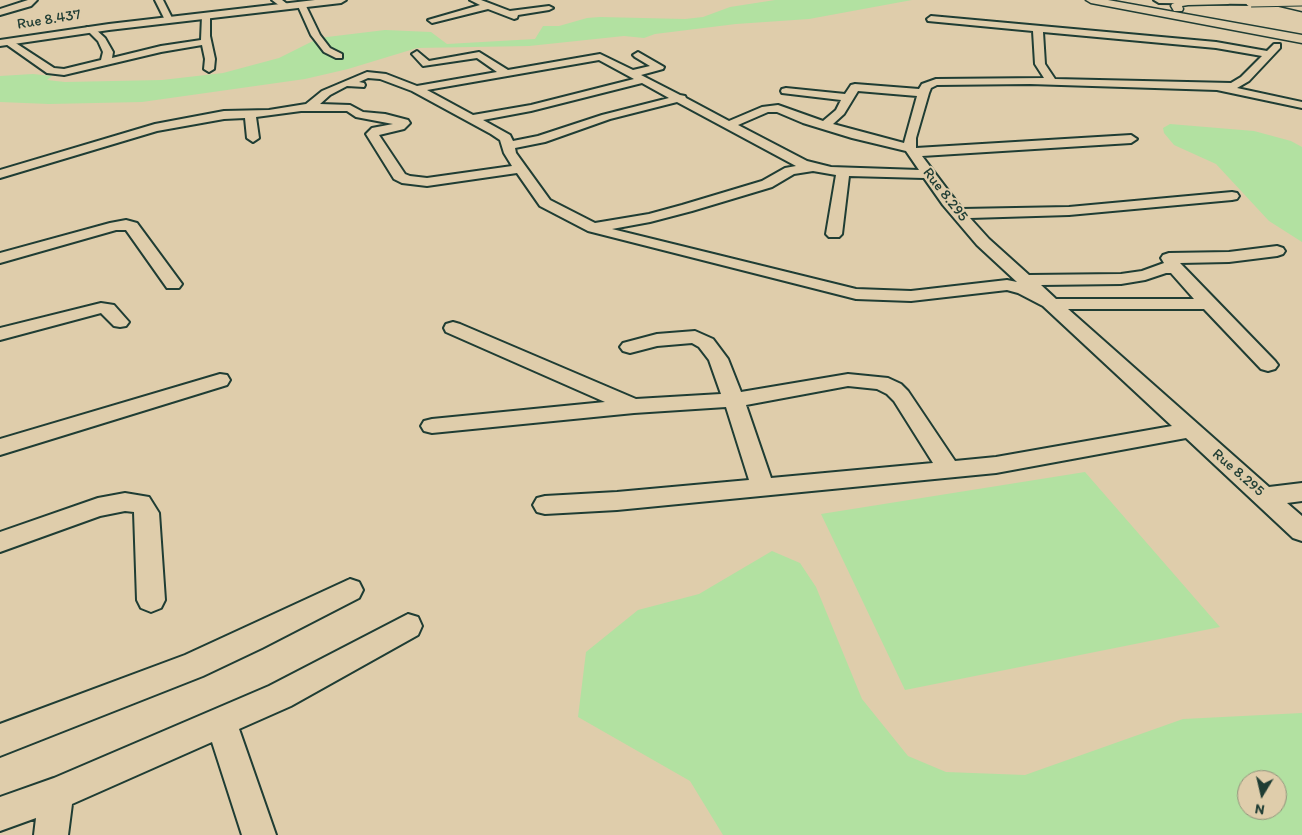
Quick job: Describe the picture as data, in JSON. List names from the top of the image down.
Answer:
{
  "streets": {
    "main road": ["Rue 8.437"],
    "street": ["Rue 8.295"]
  },
  "north": "bottom"
}
